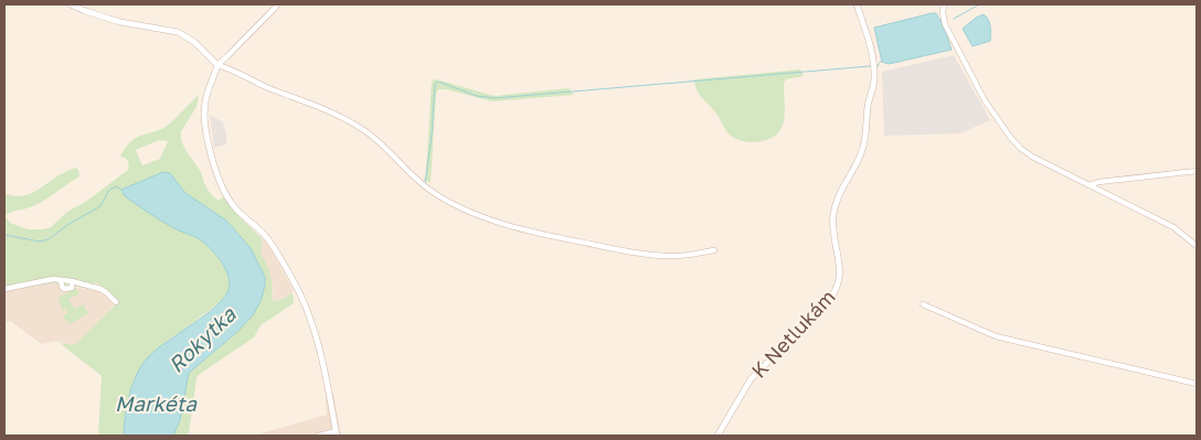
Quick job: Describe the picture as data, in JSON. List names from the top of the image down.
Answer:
{
  "streets": {
    "street": ["K Netlukám"]
  },
  "water": ["Rokytka", "Markéta"]
}
